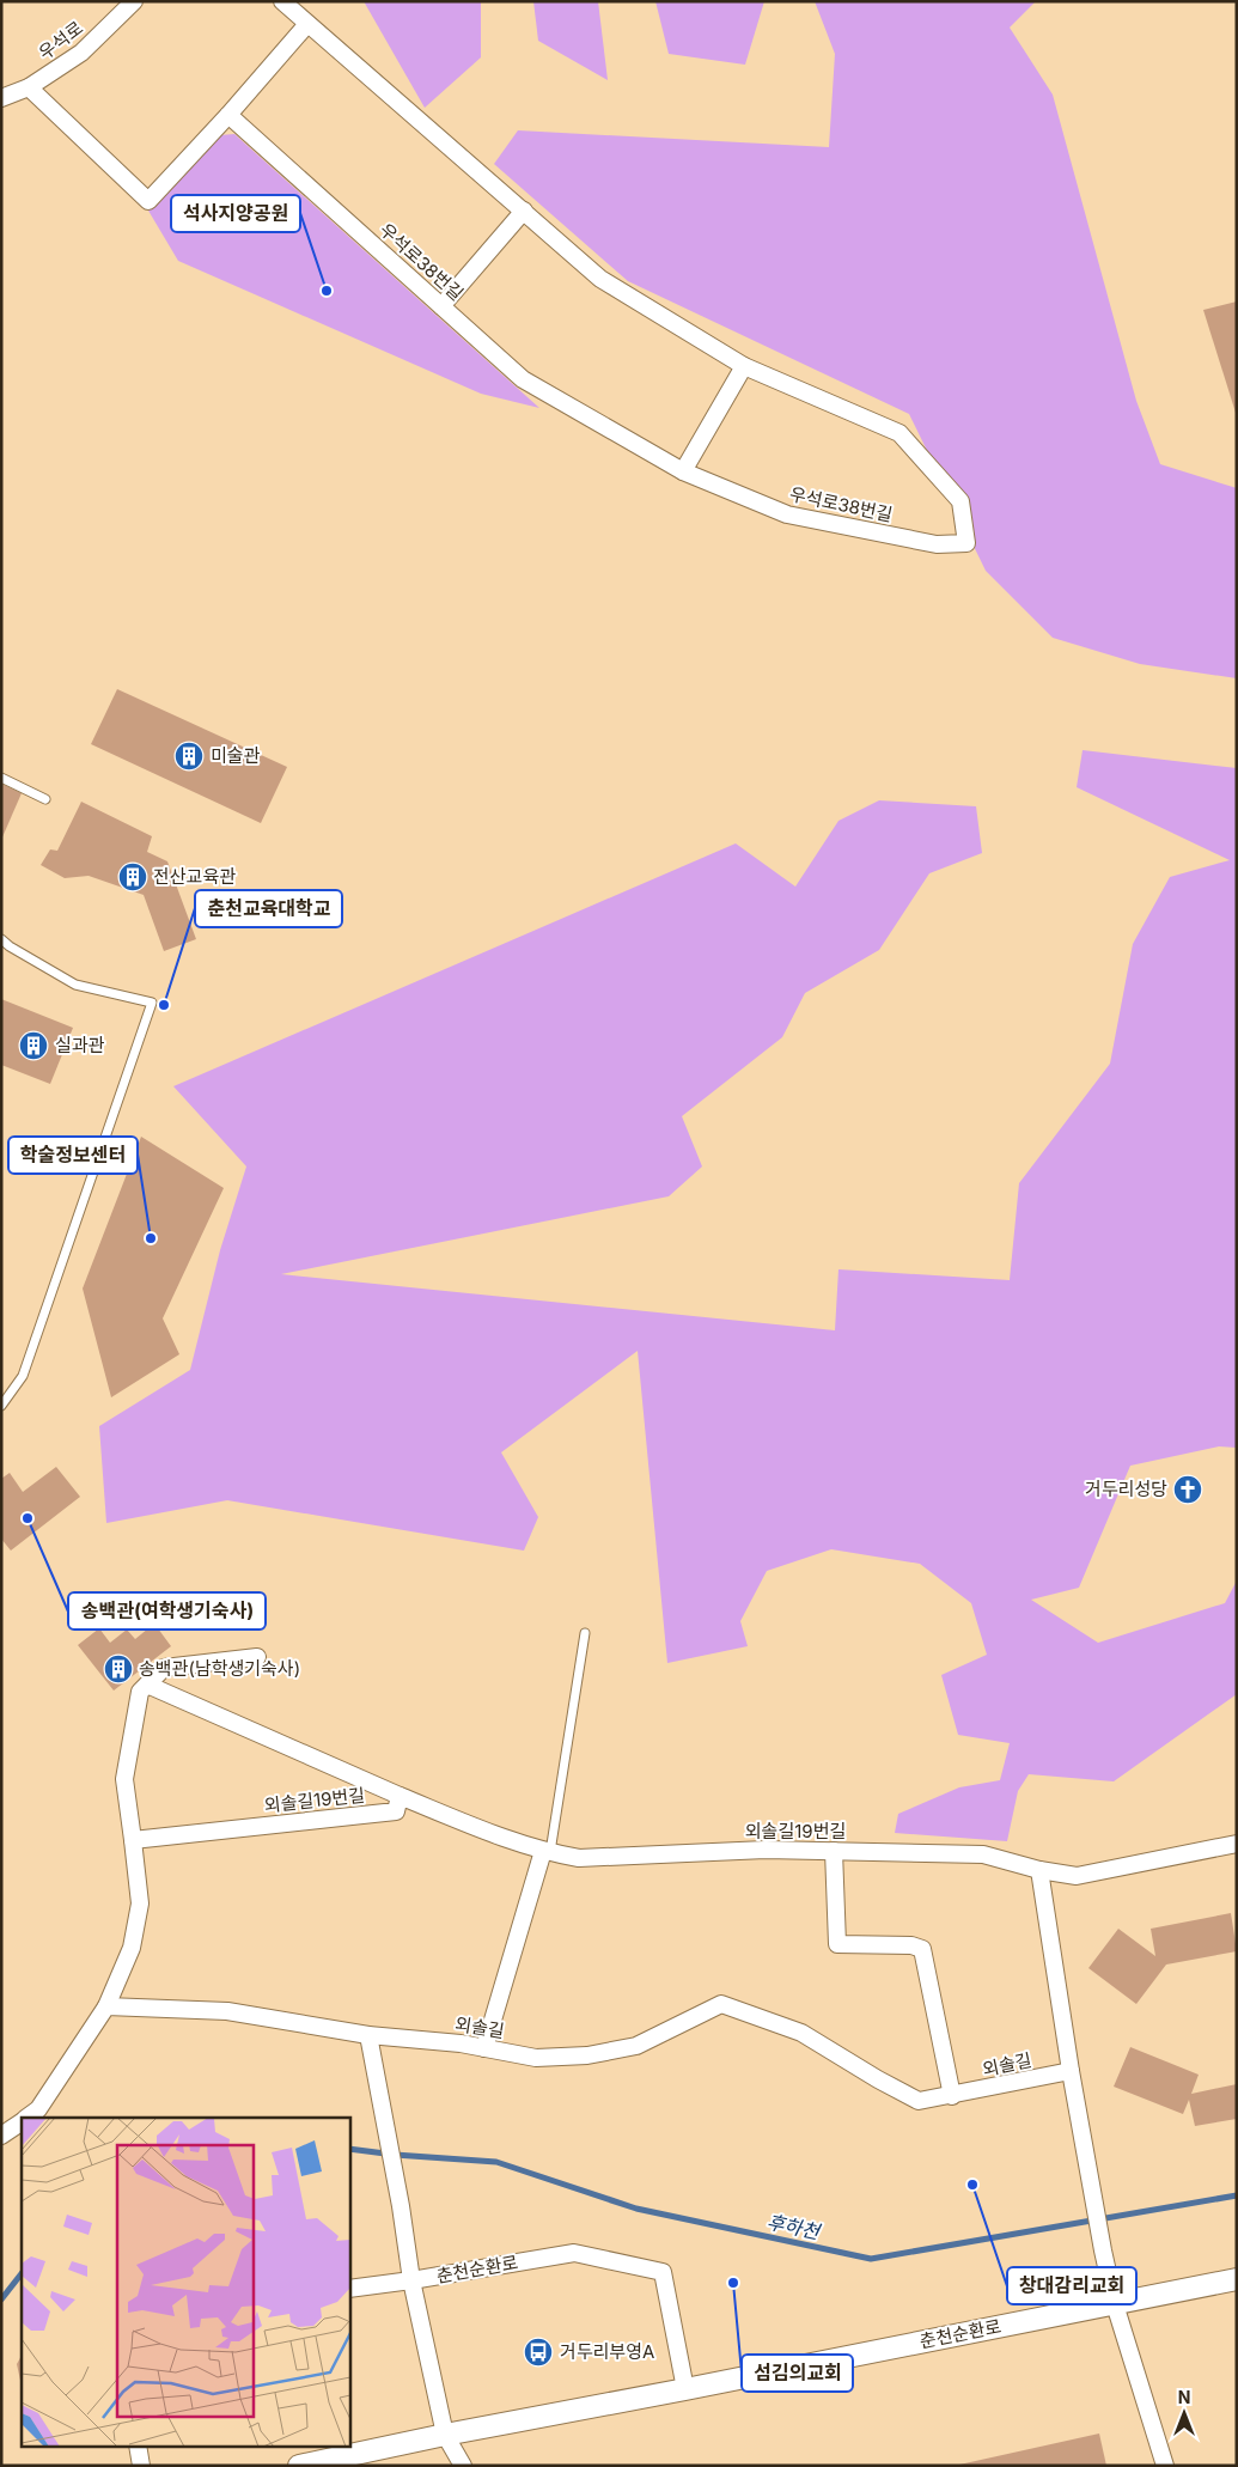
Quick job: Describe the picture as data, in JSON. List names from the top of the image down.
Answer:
{
  "streets": {
    "street": [
      "우석로",
      "우석로38번길",
      "외솔길19번길",
      "외솔길",
      "춘천순환로"
    ]
  },
  "water": ["후하천"],
  "places": {
    "other": [
      "석사지양공원",
      "춘천교육대학교",
      "학술정보센터",
      "송백관(여학생기숙사)",
      "창대감리교회",
      "섬김의교회"
    ],
    "building": [
      "미술관",
      "전산교육관",
      "실과관",
      "송백관(남학생기숙사)"
    ],
    "church": ["거두리성당"],
    "bus stop": ["거두리부영A"]
  },
  "north": "top"
}
